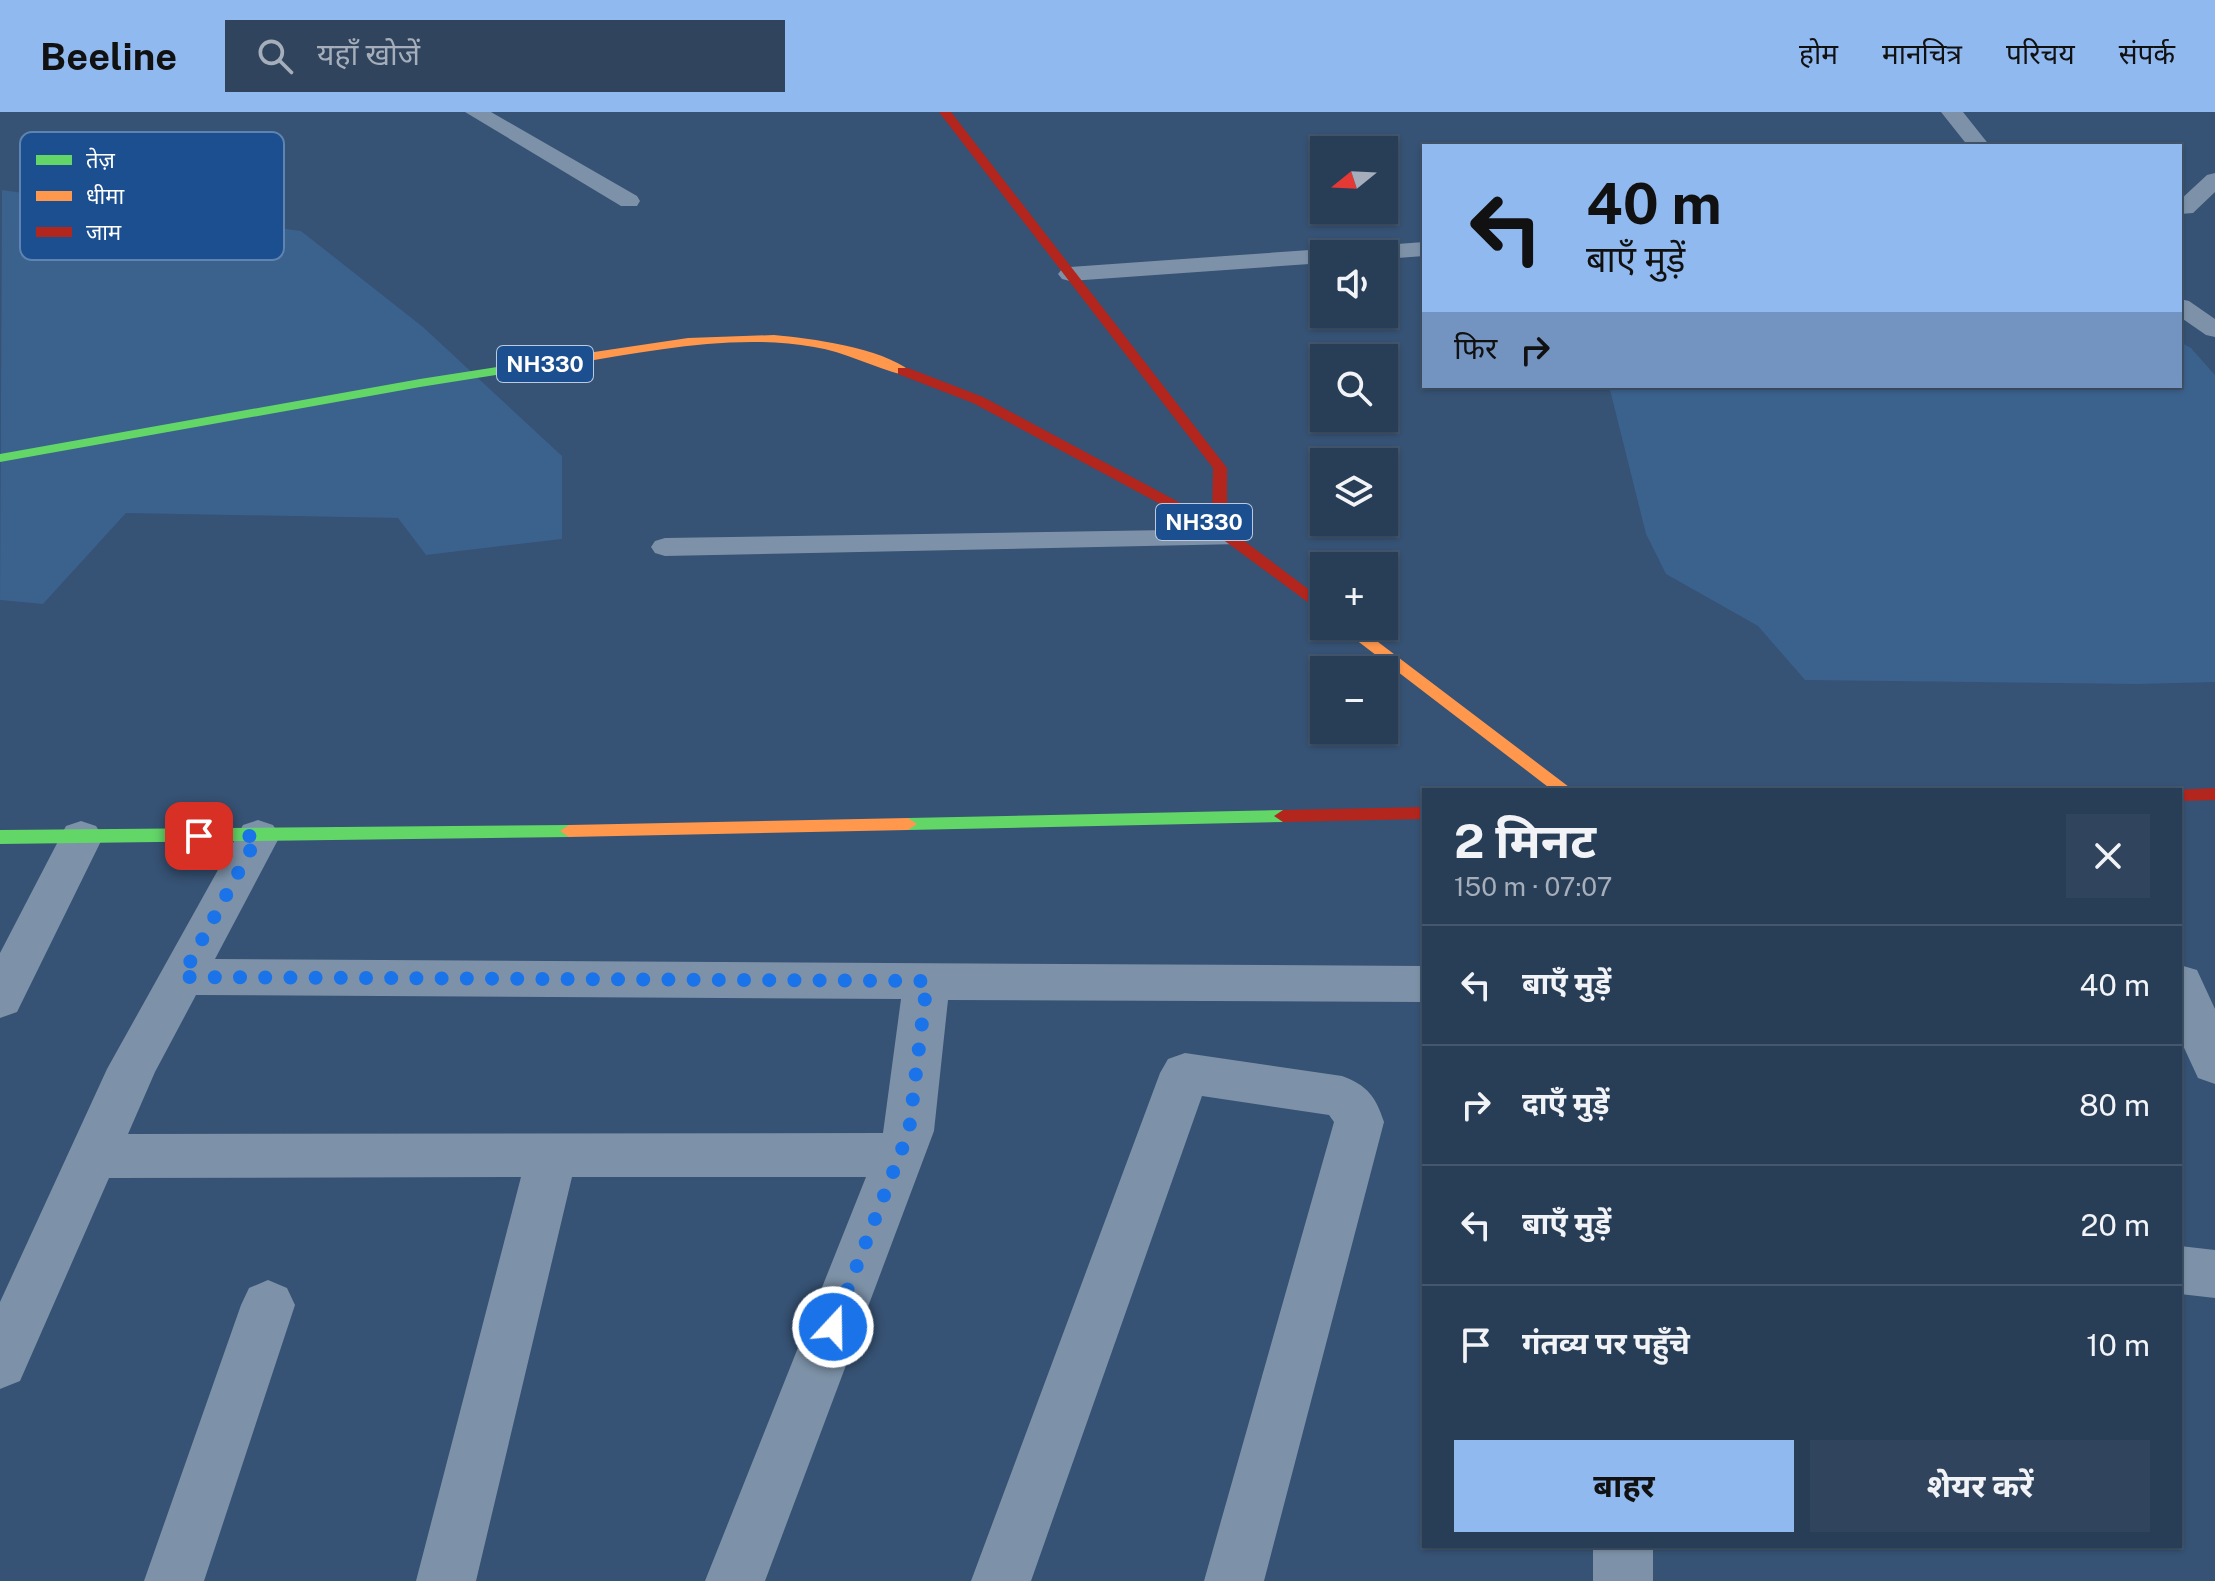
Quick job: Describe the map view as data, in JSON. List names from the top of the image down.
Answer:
{
  "streets": {
    "main road": ["NH330"]
  },
  "legend": ["तेज़", "धीमा", "जाम"],
  "north": "left",
  "page": {
    "header": "Beeline",
    "search": "यहाँ खोजें",
    "nav": [
      "होम",
      "मानचित्र",
      "परिचय",
      "संपर्क"
    ],
    "map_buttons": ["+", "−"],
    "turn": ["40 m", "बाएँ मुड़ें"],
    "then": "फिर",
    "heading": ["2 मिनट", "150 m · 07:07"],
    "list": [
      {
        "name": "बाएँ मुड़ें",
        "value": "40 m"
      },
      {
        "name": "दाएँ मुड़ें",
        "value": "80 m"
      },
      {
        "name": "बाएँ मुड़ें",
        "value": "20 m"
      },
      {
        "name": "गंतव्य पर पहुँचे",
        "value": "10 m"
      }
    ],
    "buttons": ["बाहर", "शेयर करें"]
  }
}
